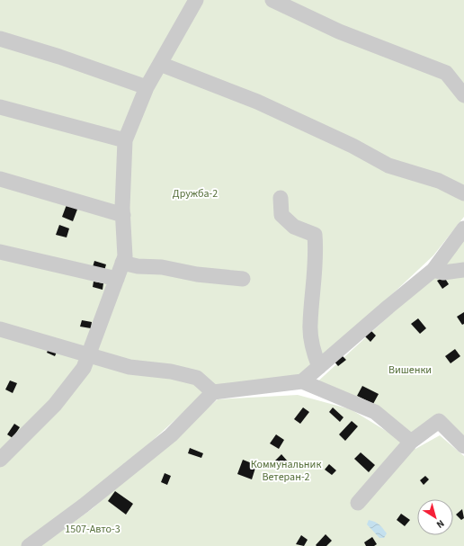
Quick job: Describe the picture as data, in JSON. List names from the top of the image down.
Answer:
{
  "parks": [
    "Дружба-2",
    "Вишенки",
    "Коммунальник Ветеран-2",
    "1507-Авто-3"
  ],
  "north": "bottom right"
}
